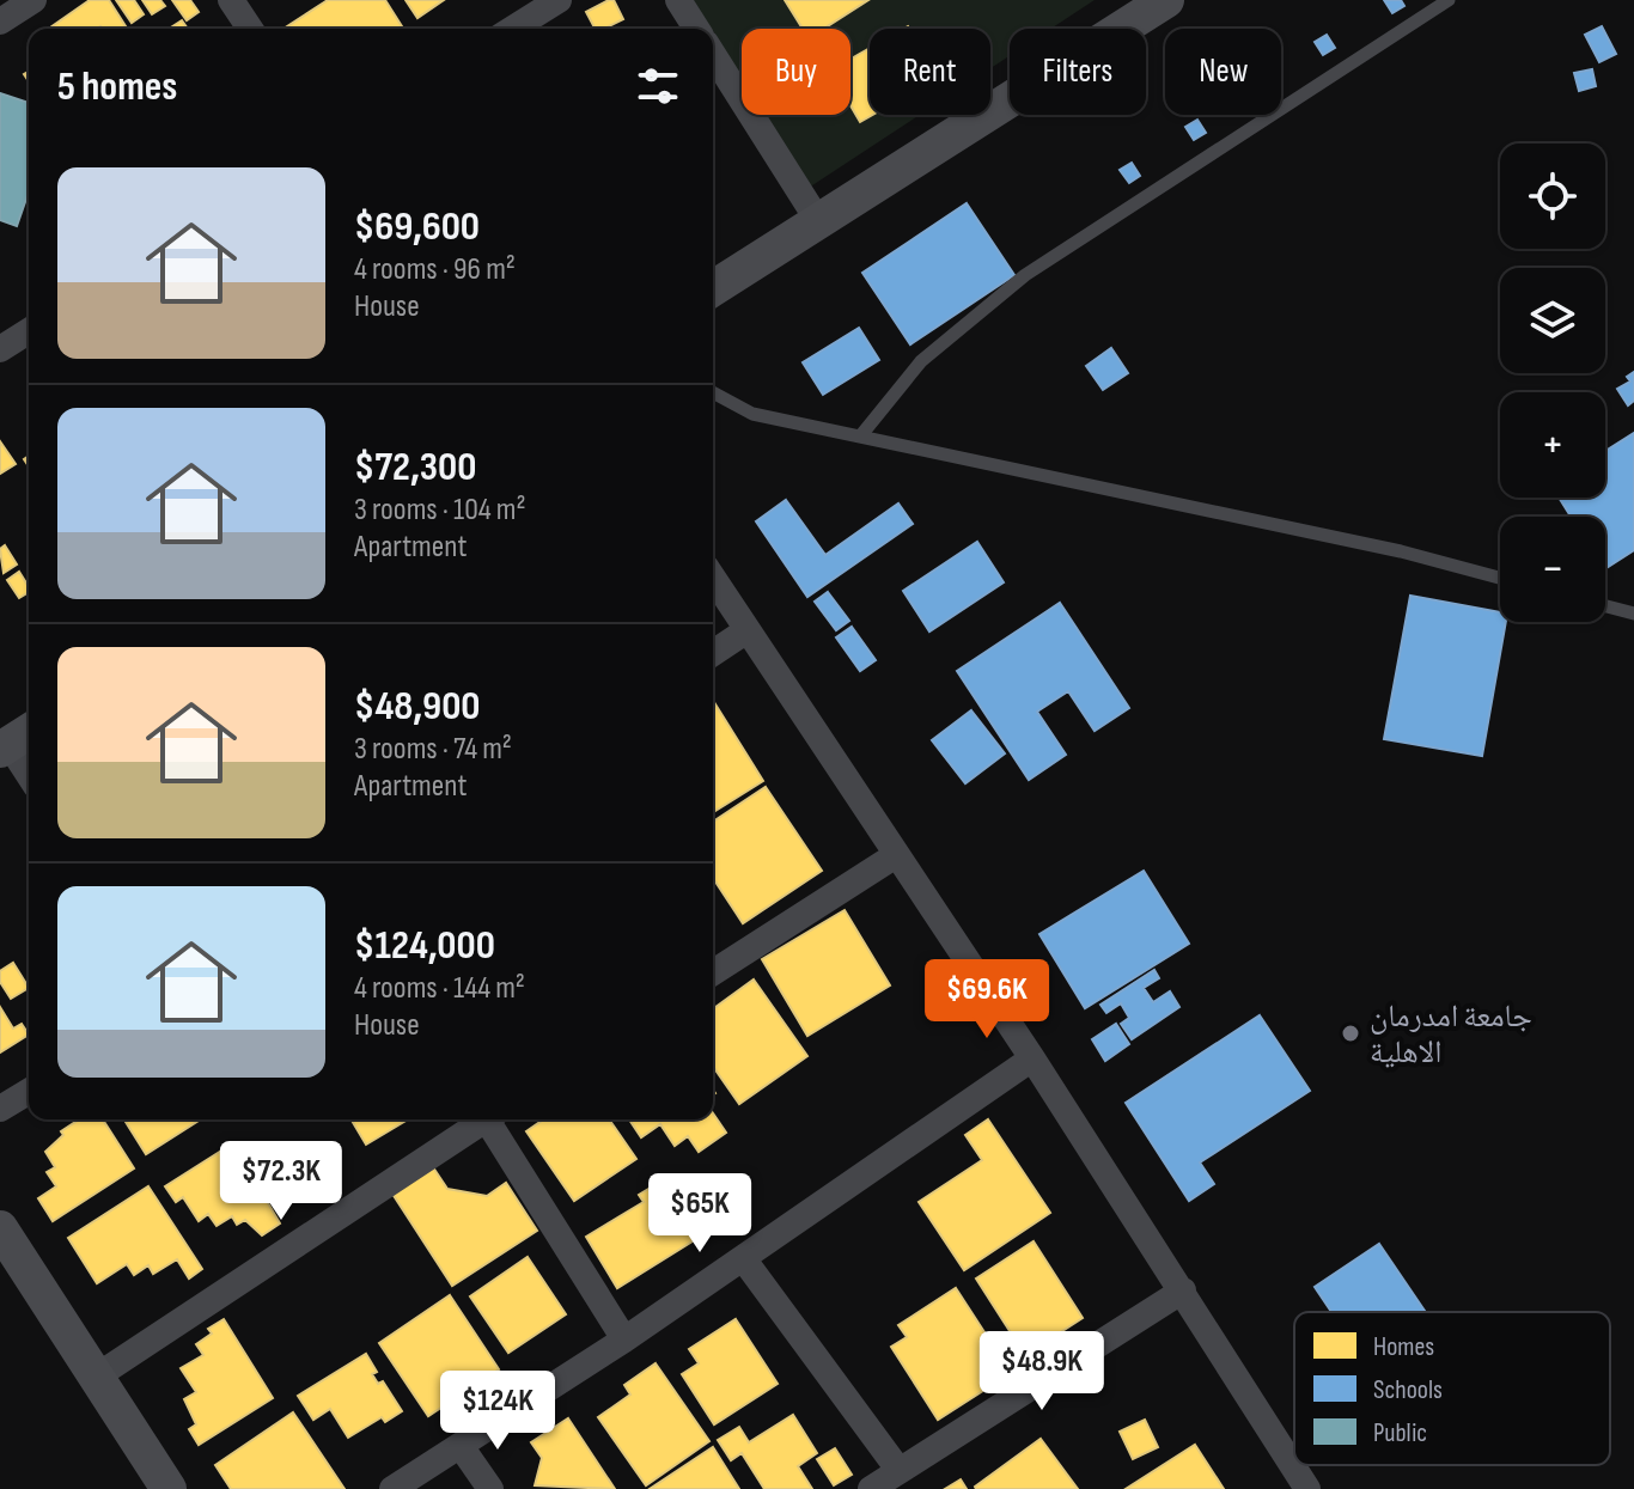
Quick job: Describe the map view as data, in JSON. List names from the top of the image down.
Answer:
{
  "places": ["جامعة امدرمان الاهلية"],
  "legend": ["Homes", "Schools", "Public"],
  "page": {
    "chip": [
      "Buy",
      "Rent",
      "Filters",
      "New"
    ],
    "heading": "5 homes",
    "map_buttons": ["+", "−"],
    "list": [
      {
        "name": "$69,600",
        "note": "4 rooms · 96 m² · House"
      },
      {
        "name": "$72,300",
        "note": "3 rooms · 104 m² · Apartment"
      },
      {
        "name": "$48,900",
        "note": "3 rooms · 74 m² · Apartment"
      },
      {
        "name": "$124,000",
        "note": "4 rooms · 144 m² · House"
      }
    ],
    "price": [
      "$69.6K",
      "$72.3K",
      "$65K",
      "$48.9K",
      "$124K"
    ]
  }
}
